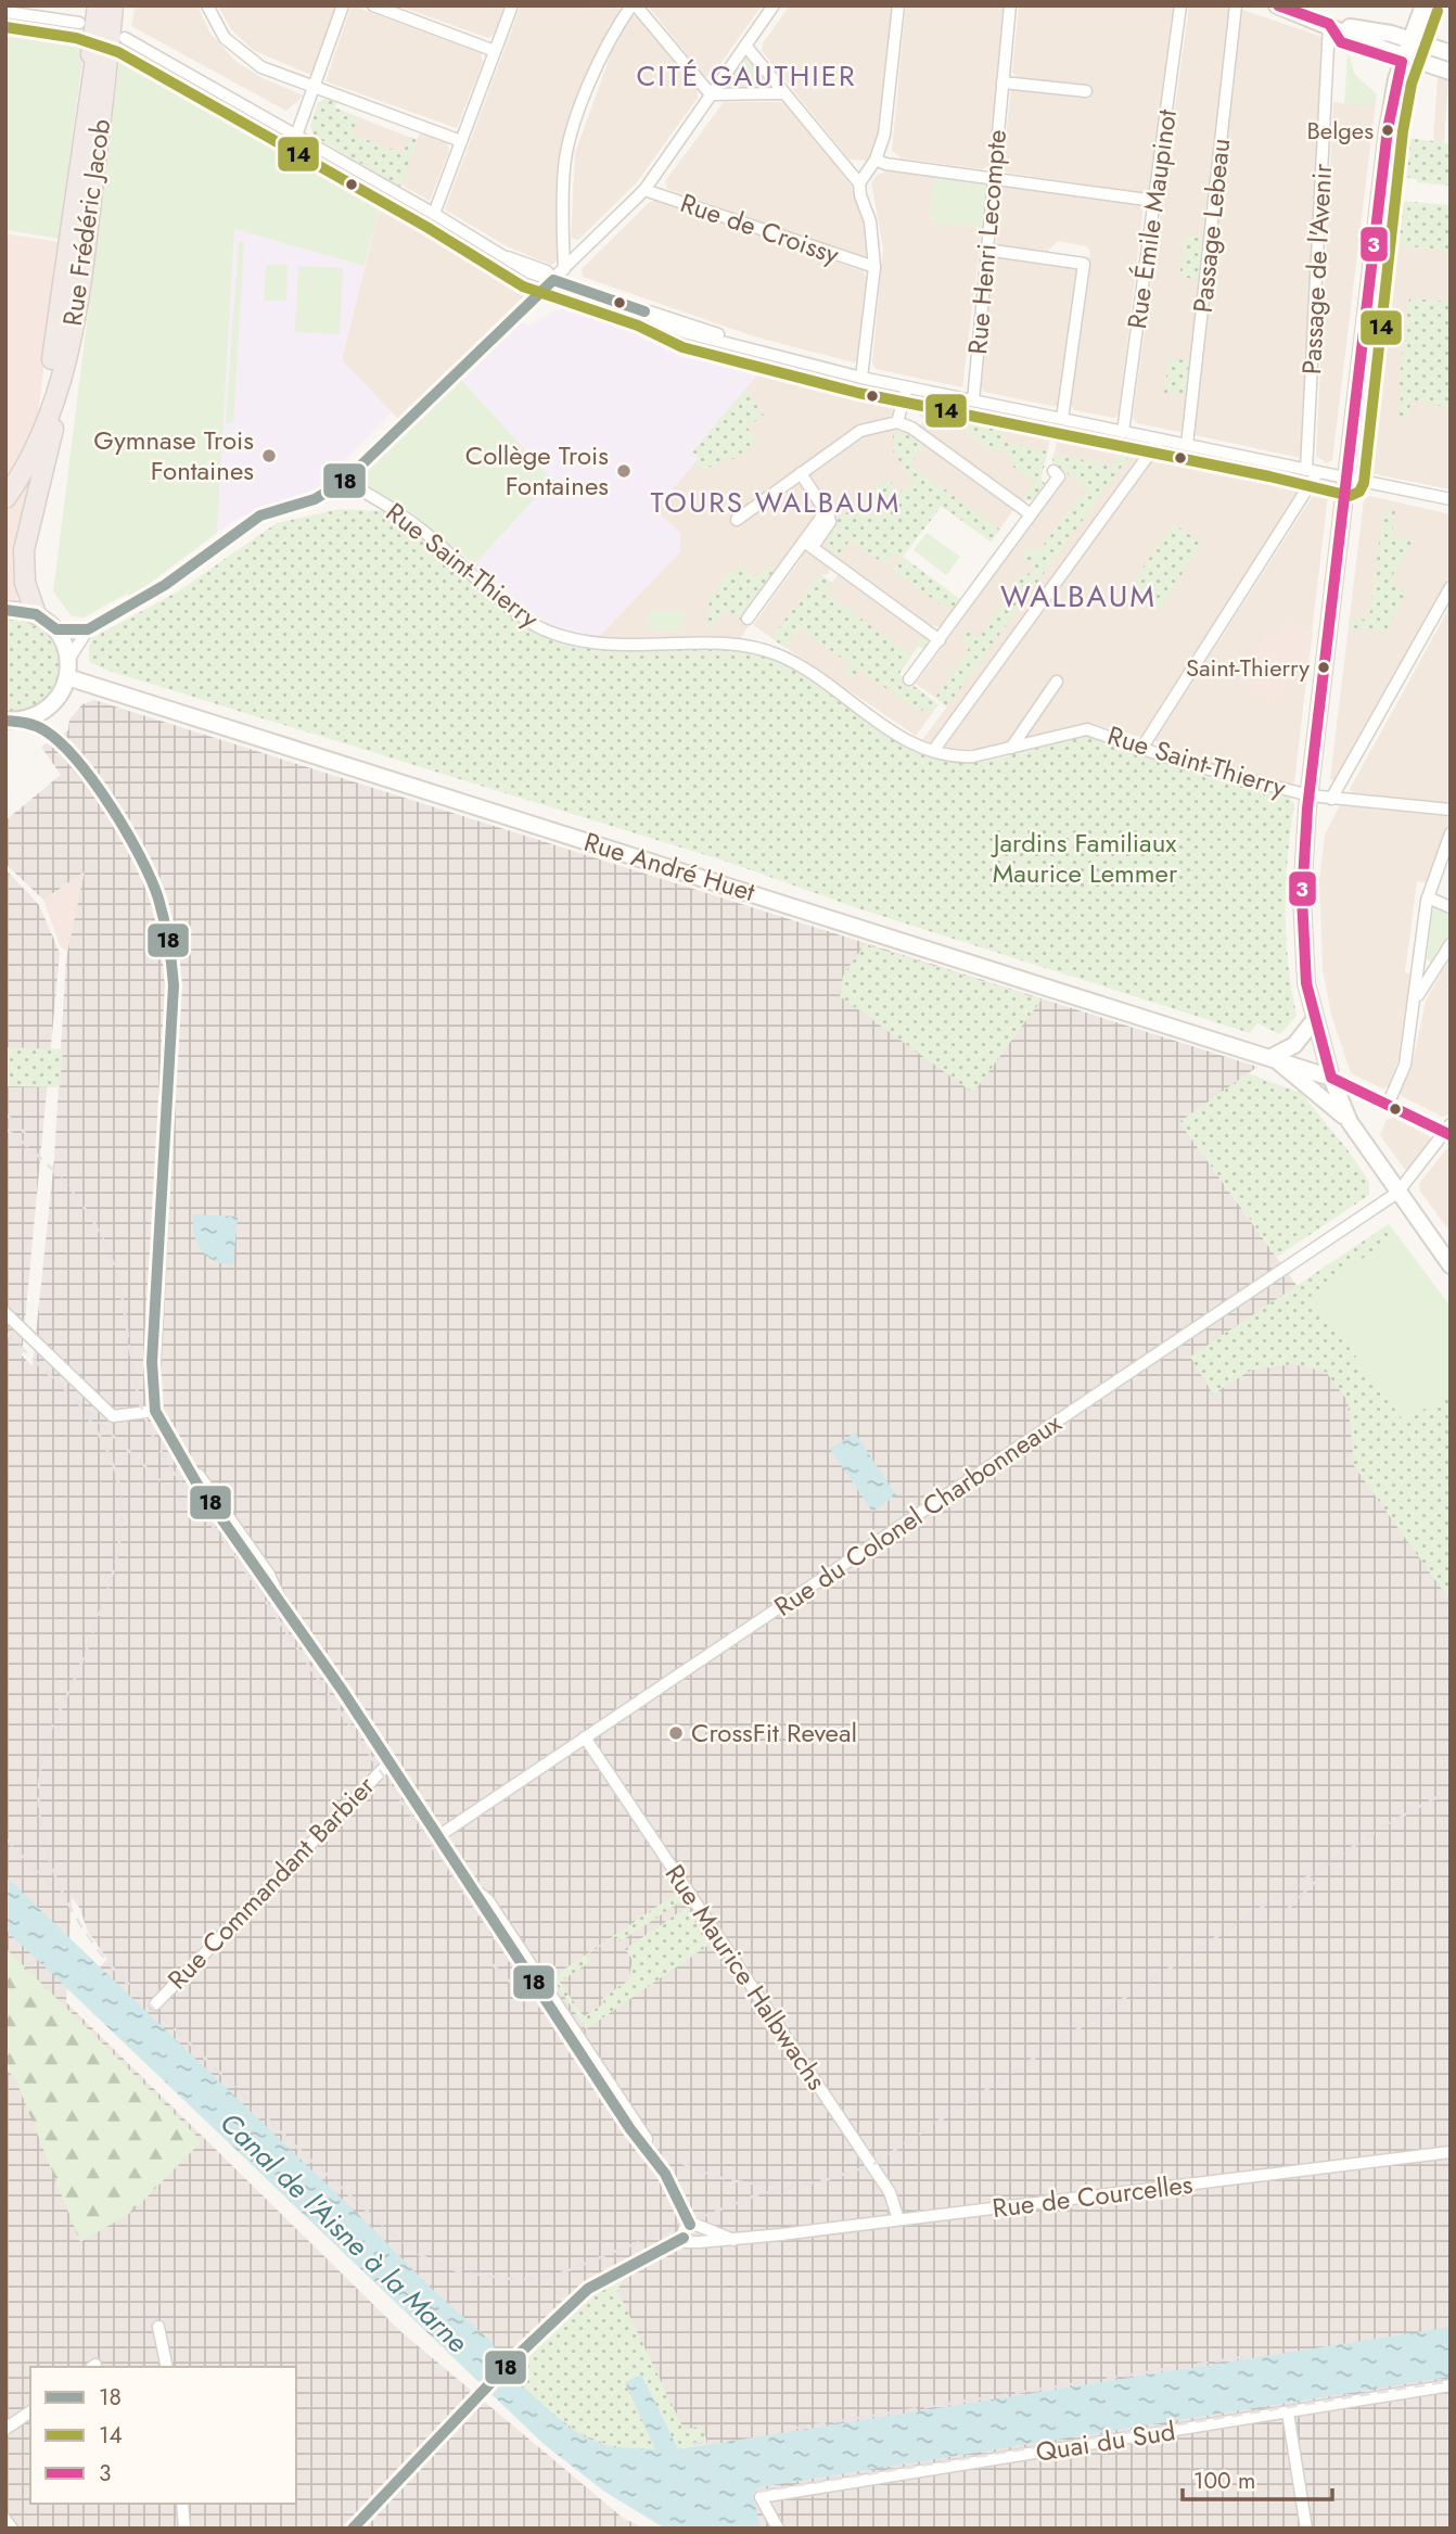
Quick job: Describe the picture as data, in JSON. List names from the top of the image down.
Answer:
{
  "streets": {
    "highway": ["Rue Frédéric Jacob"],
    "street": [
      "Rue Émile Maupinot",
      "Passage Lebeau",
      "Rue de Croissy",
      "Rue Henri Lecompte",
      "Passage de l'Avenir",
      "Rue Saint-Thierry",
      "Rue André Huet",
      "Rue du Colonel Charbonneaux",
      "Rue Commandant Barbier",
      "Rue Maurice Halbwachs",
      "Rue de Courcelles",
      "Quai du Sud"
    ]
  },
  "crossings": [
    ["Rue du Colonel Charbonneaux", "Rue Maurice Halbwachs"],
    ["Rue Maurice Halbwachs", "Rue de Courcelles"]
  ],
  "districts": ["CITÉ GAUTHIER", "TOURS WALBAUM", "WALBAUM"],
  "water": ["Canal de l'Aisne à la Marne"],
  "parks": ["Jardins Familiaux Maurice Lemmer"],
  "places": [
    "Belges",
    "Gymnase Trois Fontaines",
    "Collège Trois Fontaines",
    "Saint-Thierry",
    "CrossFit Reveal"
  ],
  "lines": ["transit line 3", "transit line 14", "transit line 18"],
  "legend": ["18", "14", "3"],
  "scale_bar": "100 m"
}
